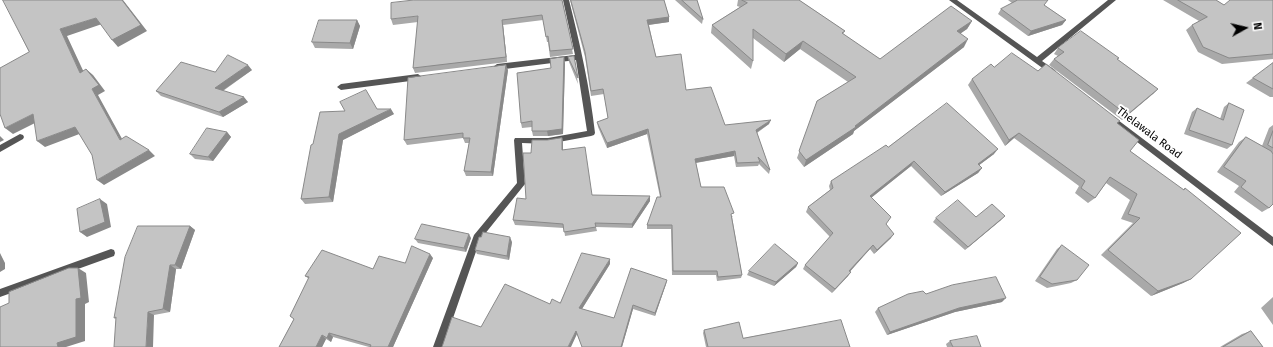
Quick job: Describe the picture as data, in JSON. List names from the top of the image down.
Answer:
{
  "streets": {
    "street": ["Thelawala Road"]
  },
  "north": "right"
}
